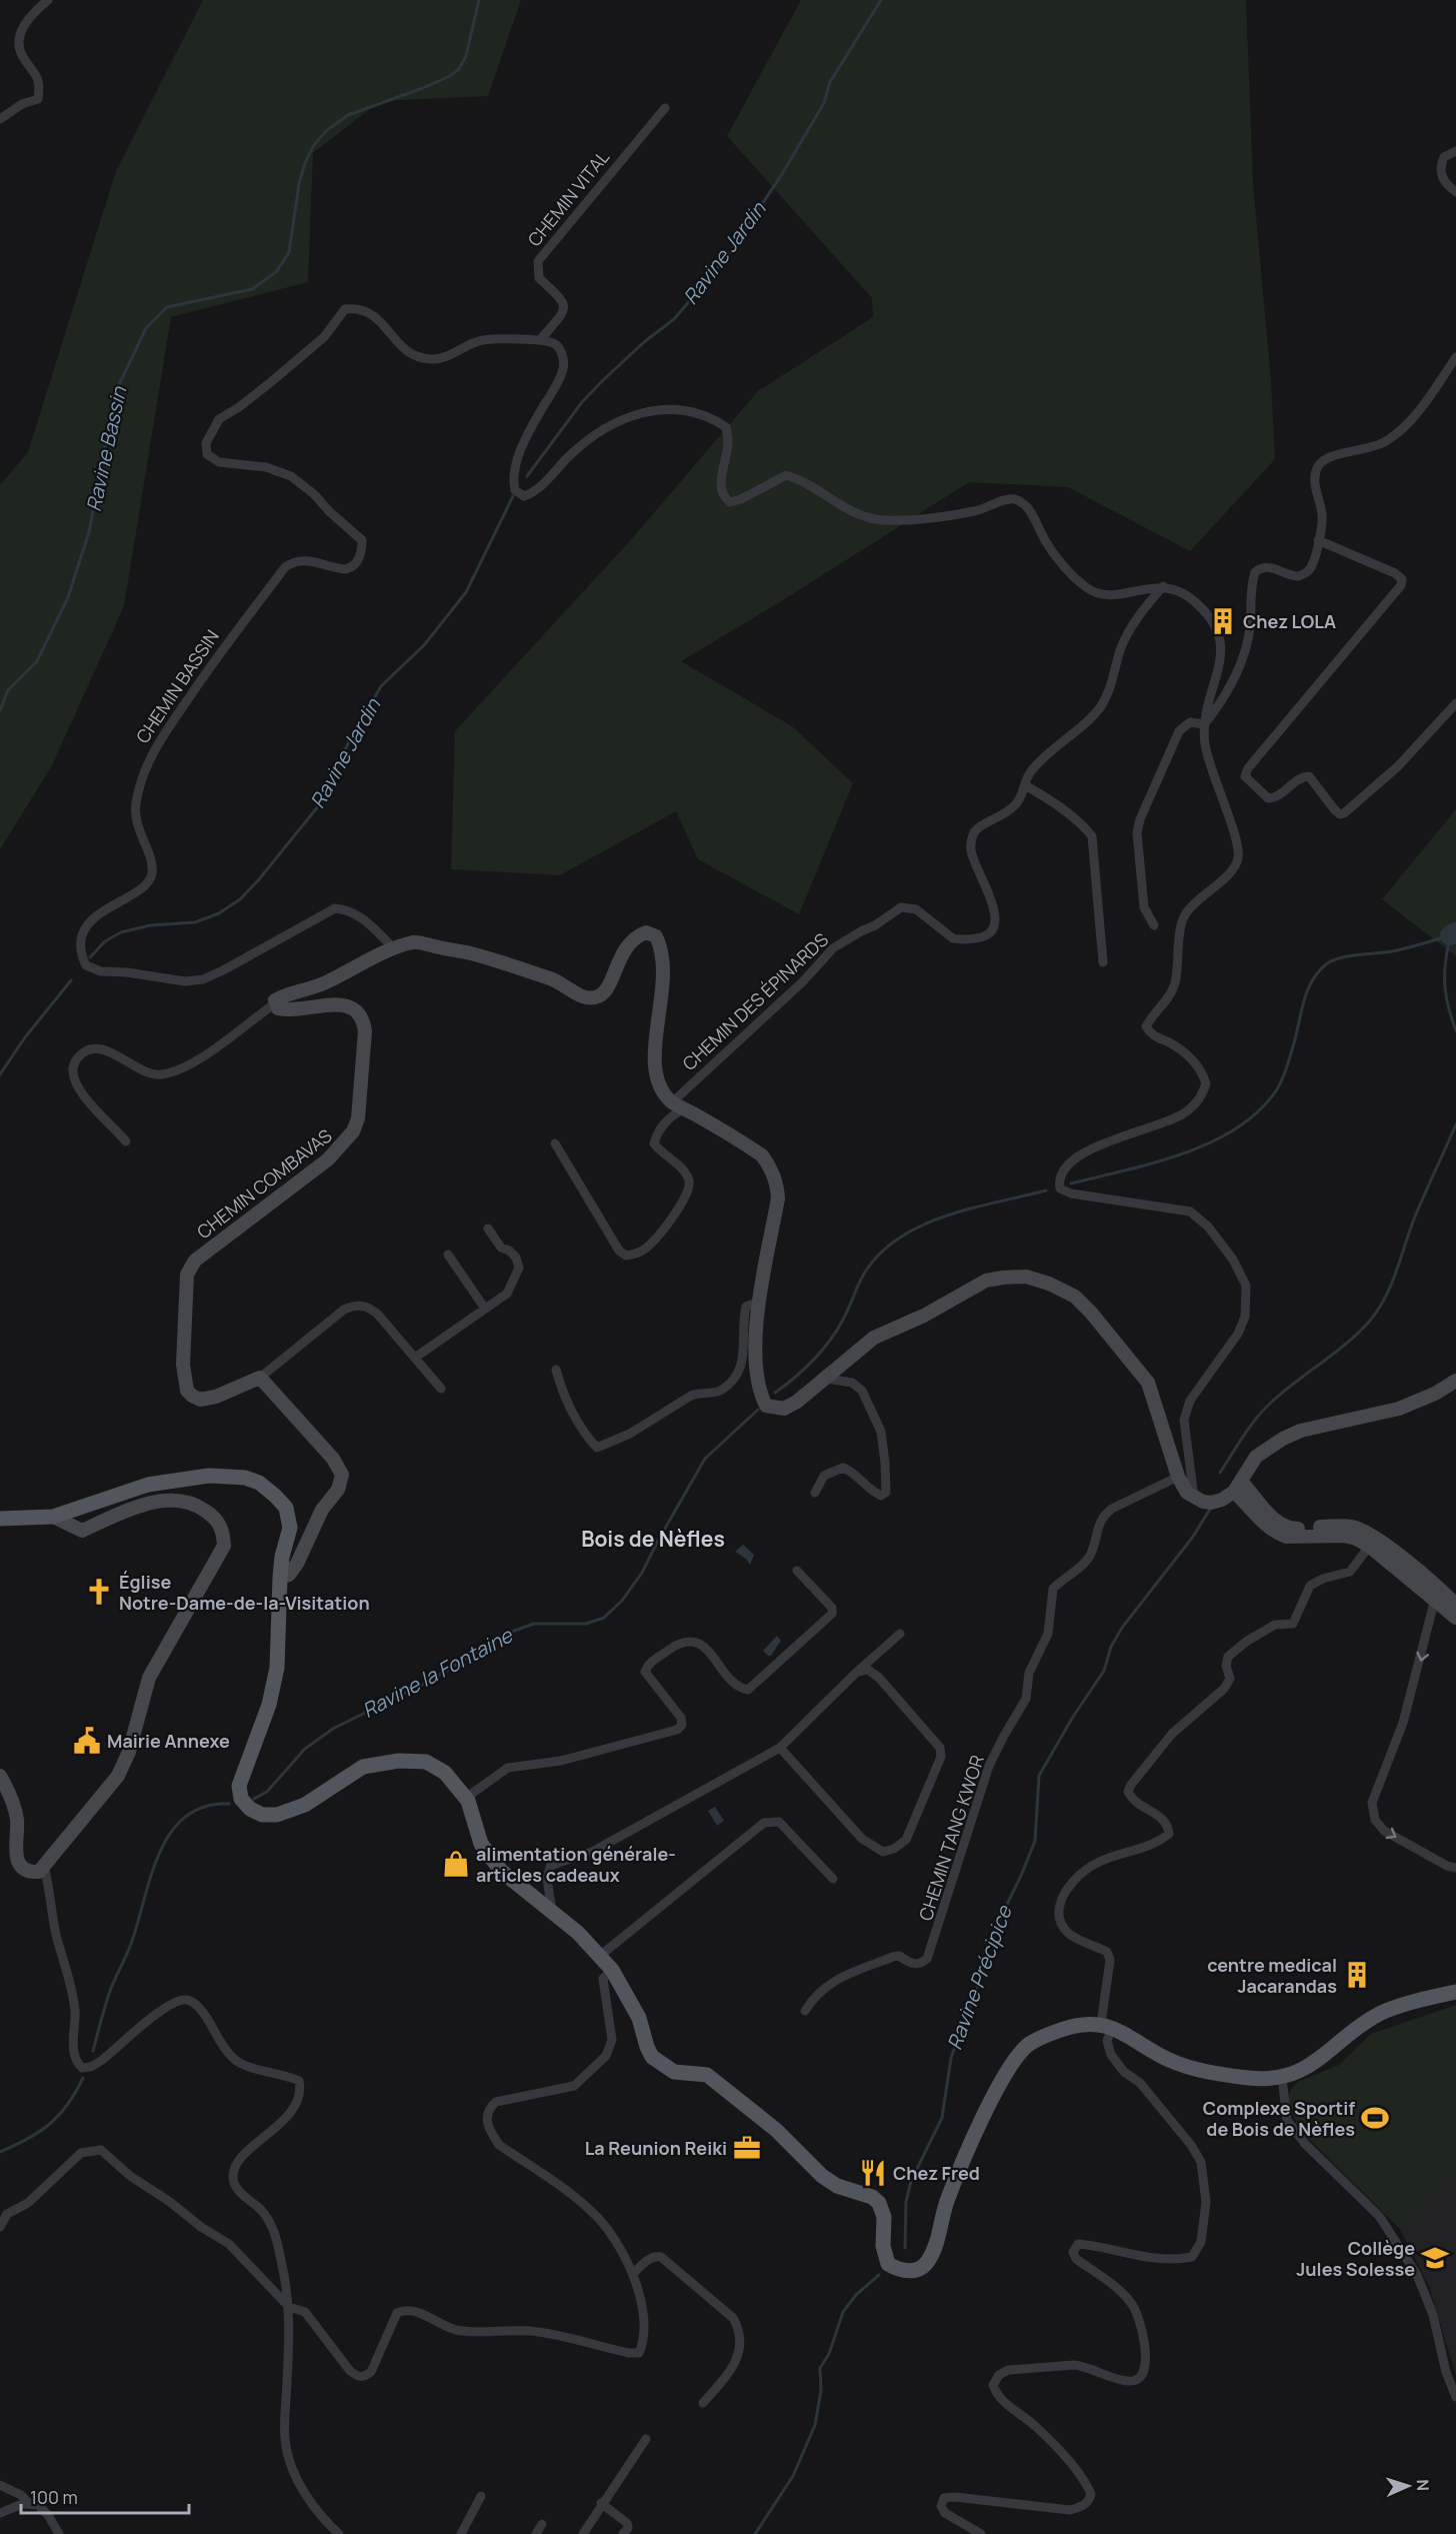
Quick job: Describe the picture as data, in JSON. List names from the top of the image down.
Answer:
{
  "streets": {
    "street": [
      "CHEMIN VITAL",
      "CHEMIN BASSIN",
      "CHEMIN DES ÉPINARDS",
      "CHEMIN COMBAVAS",
      "CHEMIN TANG KWOR"
    ]
  },
  "crossings": [
    ["CHEMIN VITAL", "CHEMIN BASSIN"]
  ],
  "districts": ["Bois de Nèfles"],
  "water": [
    "Ravine Jardin",
    "Ravine Bassin",
    "Ravine la Fontaine",
    "Ravine Précipice"
  ],
  "places": {
    "building": ["Chez LOLA", "centre medical Jacarandas"],
    "church": ["Église Notre-Dame-de-la-Visitation"],
    "public building": ["Mairie Annexe"],
    "shop": ["alimentation générale- articles cadeaux"],
    "sports": ["Complexe Sportif de Bois de Nèfles"],
    "office": ["La Reunion Reiki"],
    "restaurant": ["Chez Fred"],
    "school or university": ["Collège Jules Solesse"]
  },
  "scale_bar": "100 m",
  "north": "right"
}
